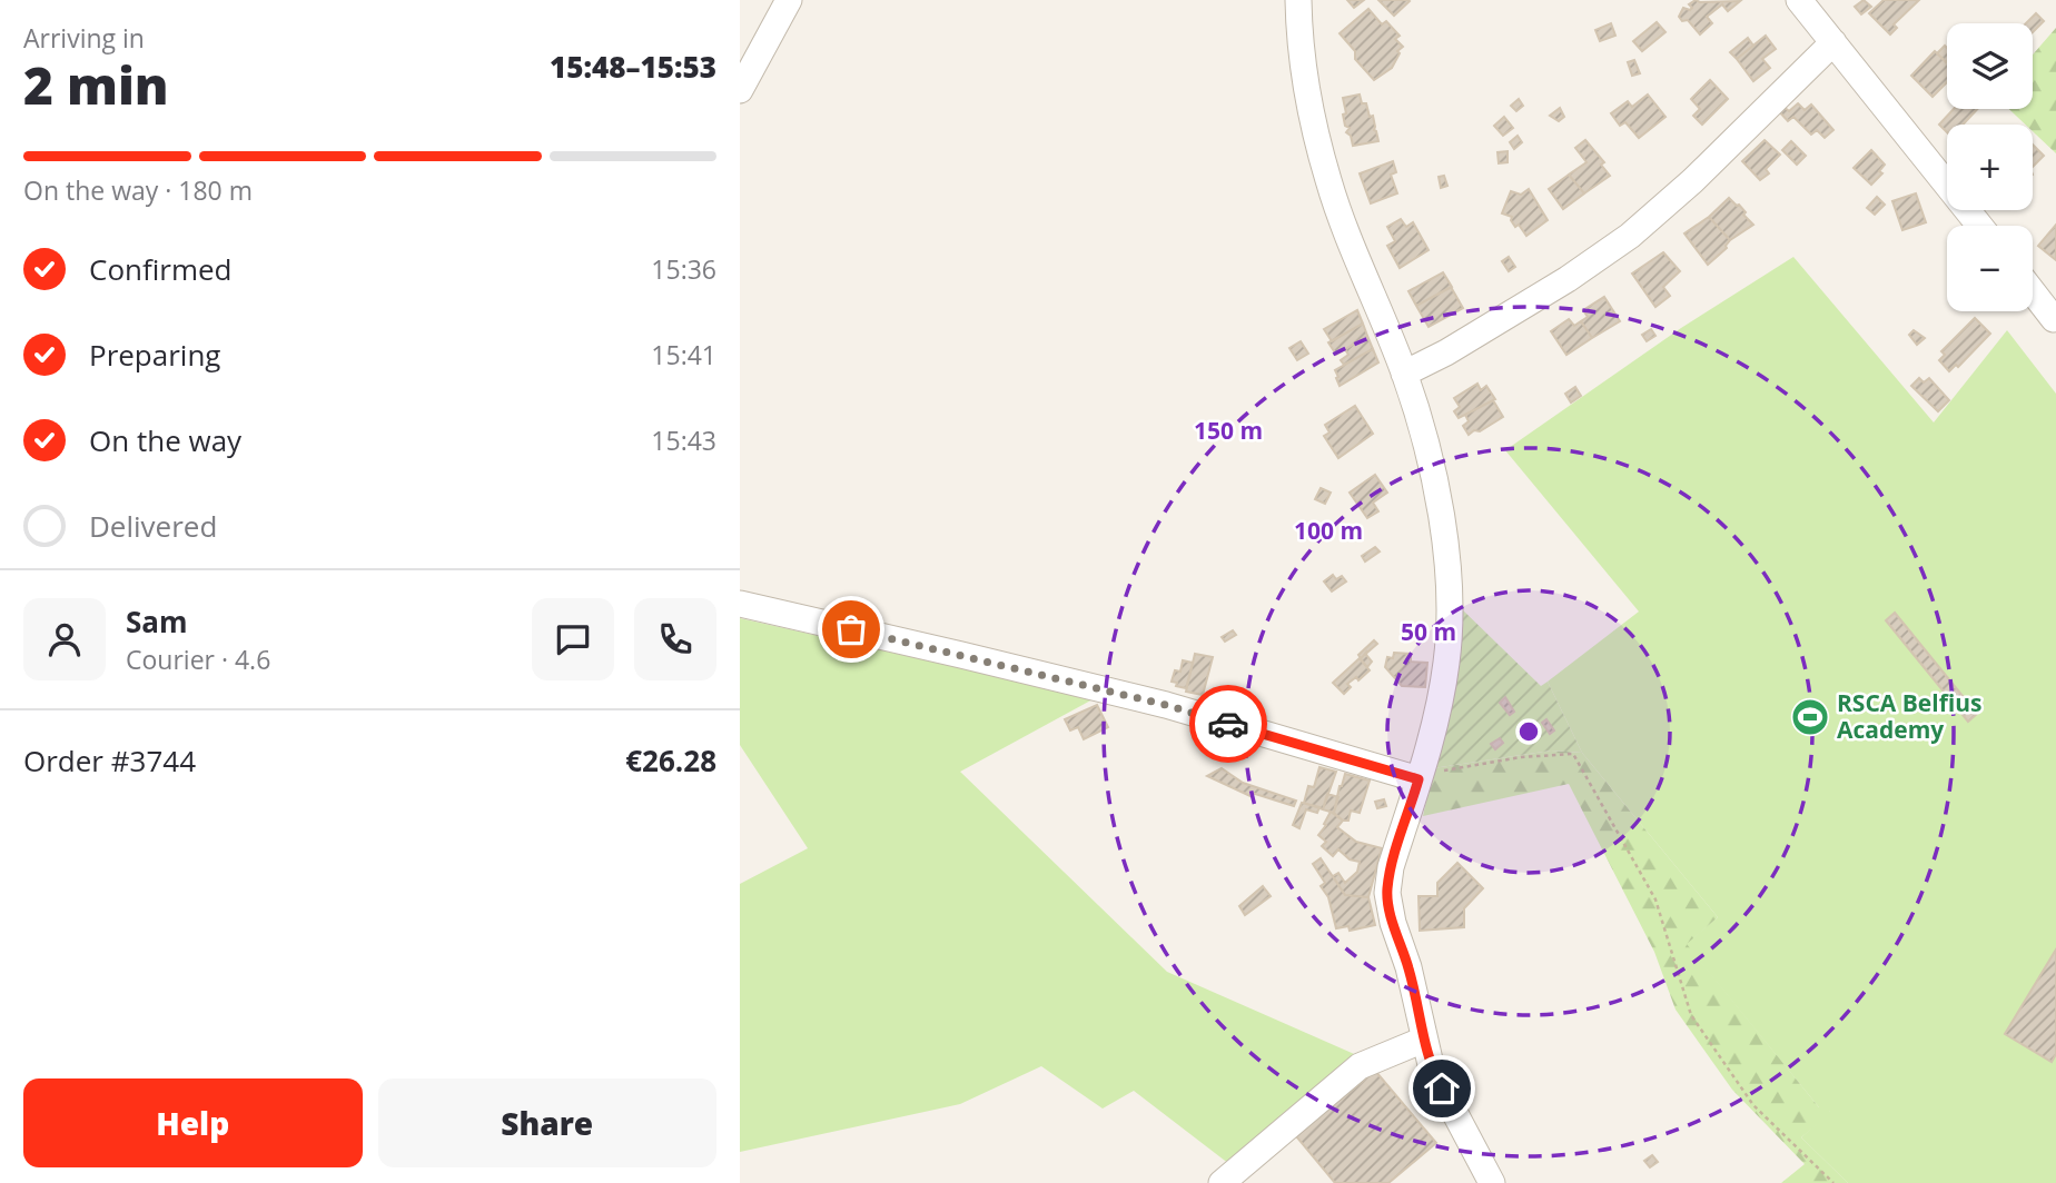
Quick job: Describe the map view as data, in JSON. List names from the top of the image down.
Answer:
{
  "places": {
    "sports": ["RSCA Belfius Academy"]
  },
  "page": {
    "heading": ["2 min", "Arriving in", "15:48–15:53"],
    "panel": [
      "Sam",
      "Courier · 4.6",
      "Order #3744",
      "€26.28"
    ],
    "map_buttons": ["+", "−"],
    "bar": "On the way · 180 m",
    "list": [
      ["Confirmed", "15:36"],
      ["Preparing", "15:41"],
      ["On the way", "15:43"],
      "Delivered"
    ],
    "buttons": ["Help", "Share"]
  },
  "rings": ["150 m", "100 m", "50 m"]
}
